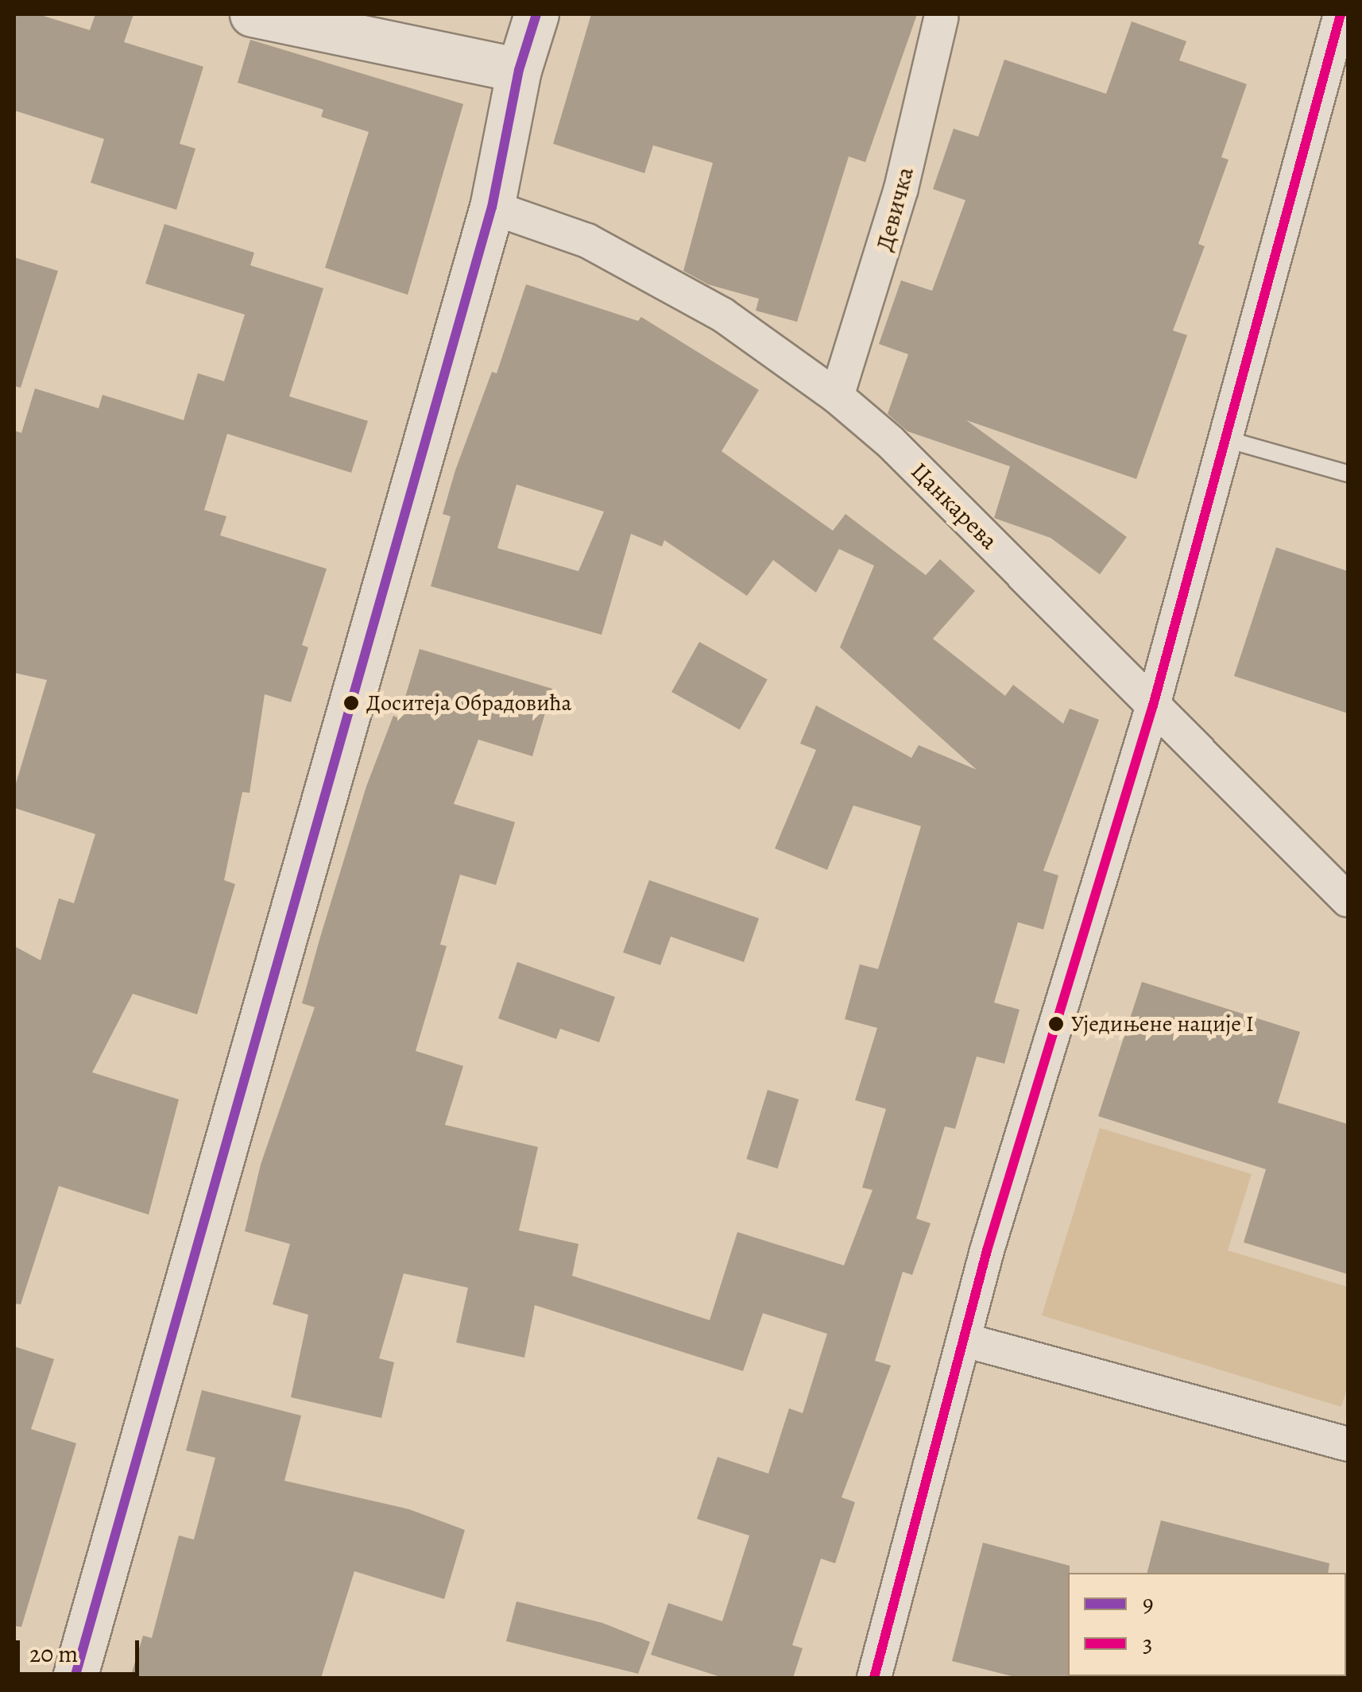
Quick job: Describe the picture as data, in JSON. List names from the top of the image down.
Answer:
{
  "streets": {
    "street": ["Девичка", "Цанкарева"]
  },
  "crossings": [
    ["Девичка", "Цанкарева"]
  ],
  "places": ["Доситеја Обрадовића", "Уједињене нације I"],
  "lines": ["transit line 9", "transit line 3"],
  "legend": ["9", "3"],
  "scale_bar": "20 m"
}
